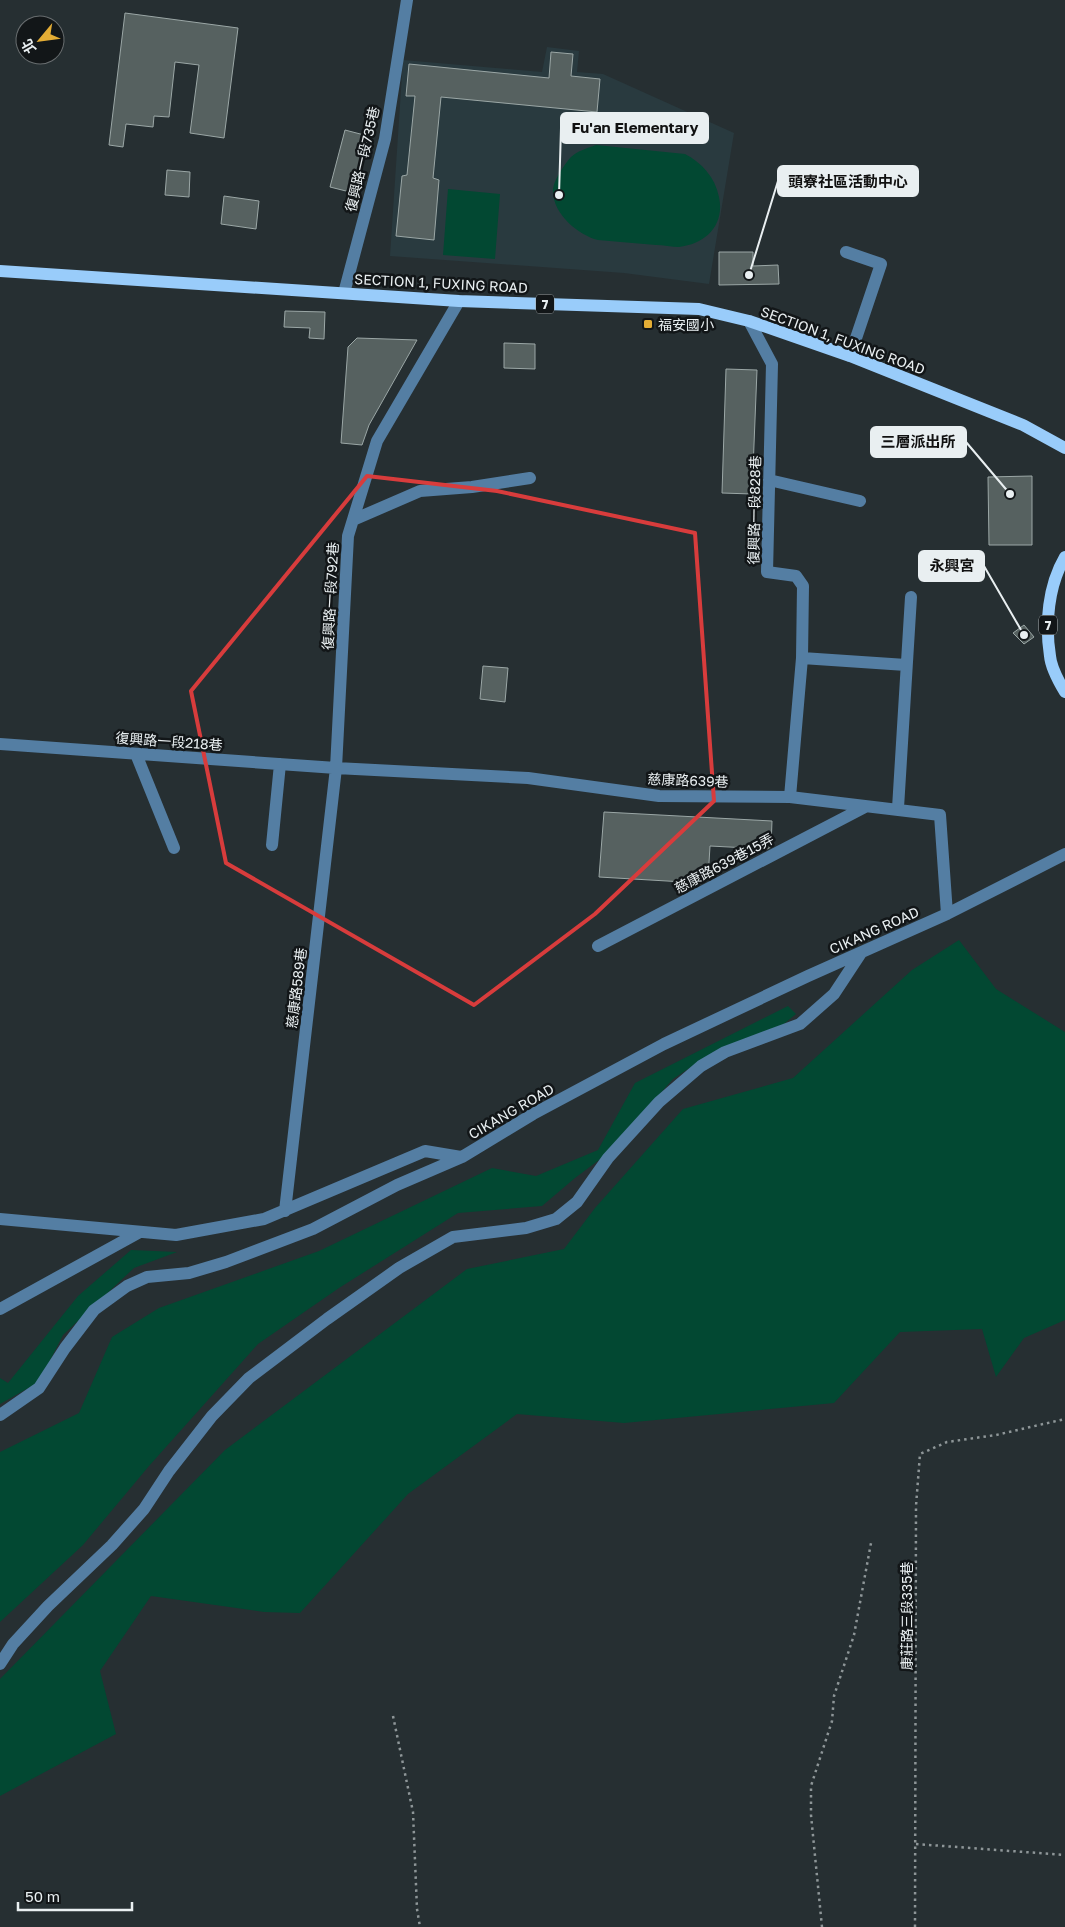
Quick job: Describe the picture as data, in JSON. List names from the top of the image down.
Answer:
{
  "streets": {
    "main road": ["SECTION 1, FUXING ROAD", "7"],
    "street": [
      "復興路一段735巷",
      "復興路一段828巷",
      "復興路一段792巷",
      "復興路一段218巷",
      "慈康路639巷",
      "慈康路639巷15弄",
      "CIKANG ROAD",
      "慈康路589巷"
    ],
    "path": ["康莊路三段335巷"]
  },
  "crossings": [
    ["復興路一段735巷", "SECTION 1, FUXING ROAD"],
    ["SECTION 1, FUXING ROAD", "復興路一段828巷"],
    ["SECTION 1, FUXING ROAD", "復興路一段792巷"],
    ["復興路一段828巷", "慈康路639巷"],
    ["復興路一段792巷", "復興路一段218巷"],
    ["復興路一段792巷", "慈康路639巷"],
    ["復興路一段792巷", "慈康路589巷"],
    ["復興路一段218巷", "慈康路639巷"],
    ["復興路一段218巷", "慈康路589巷"],
    ["慈康路639巷", "慈康路639巷15弄"],
    ["慈康路639巷", "CIKANG ROAD"],
    ["慈康路639巷", "慈康路589巷"]
  ],
  "places": {
    "other": [
      "Fu'an Elementary",
      "頭寮社區活動中心",
      "三層派出所",
      "永興宮"
    ],
    "transit": ["福安國小"]
  },
  "scale_bar": "50 m",
  "north": "bottom left"
}
